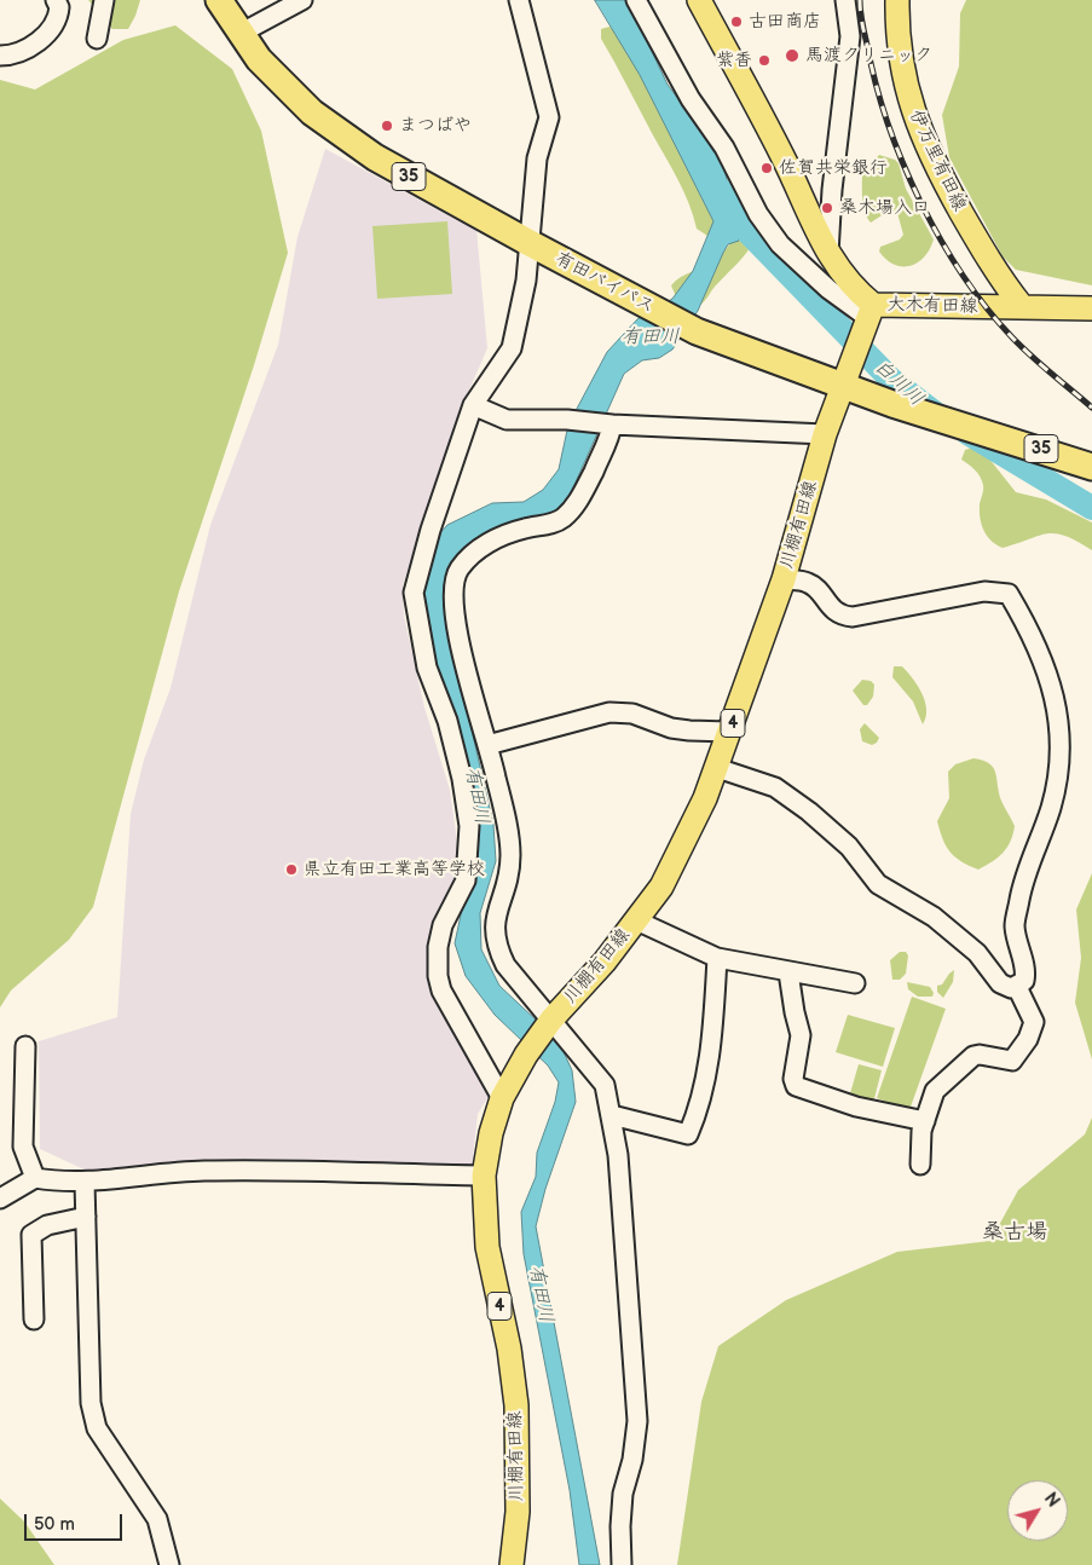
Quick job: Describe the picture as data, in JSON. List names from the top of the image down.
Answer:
{
  "streets": {
    "highway": ["35", "有田バイパス"],
    "main road": [
      "伊万里有田線",
      "大木有田線",
      "川棚有田線",
      "4"
    ]
  },
  "crossings": [
    ["伊万里有田線", "大木有田線"],
    ["有田バイパス", "川棚有田線"]
  ],
  "districts": ["桑古場"],
  "water": ["有田川", "白川川"],
  "places": [
    "古田商店",
    "馬渡クリニック",
    "紫香",
    "まつばや",
    "佐賀共栄銀行",
    "桑木場入口",
    "県立有田工業高等学校"
  ],
  "scale_bar": "50 m",
  "north": "top right"
}
